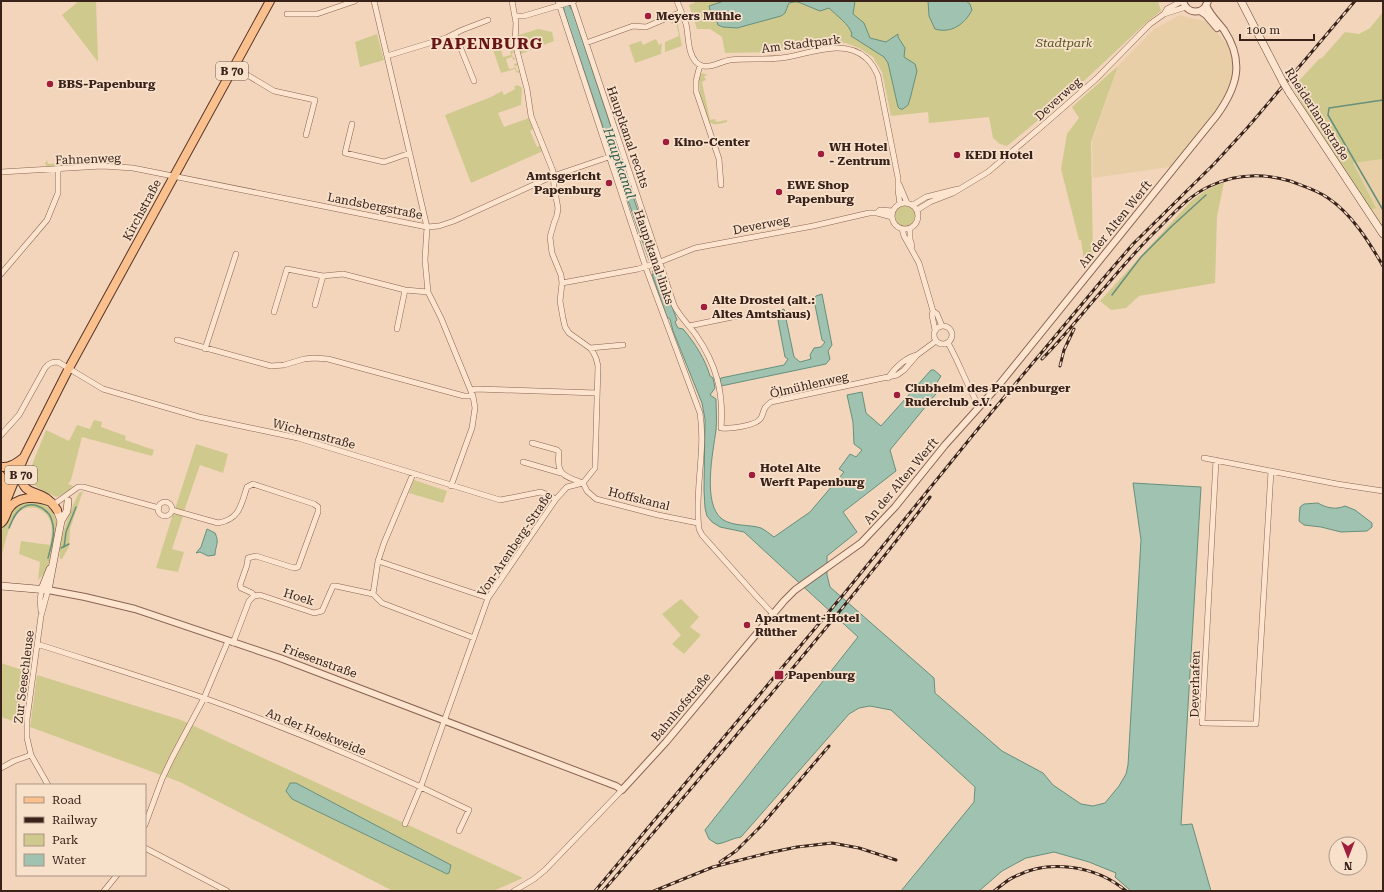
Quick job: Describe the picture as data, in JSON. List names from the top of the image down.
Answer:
{
  "streets": {
    "main road": [
      "B 70",
      "Rheiderlandstraße",
      "Kirchstraße",
      "Friesenstraße"
    ],
    "street": [
      "Am Stadtpark",
      "Deverweg",
      "Hauptkanal rechts",
      "Fahnenweg",
      "Landsbergstraße",
      "An der Alten Werft",
      "Hauptkanal links",
      "Ölmühlenweg",
      "Wichernstraße",
      "Hoffskanal",
      "Von-Arenberg-Straße",
      "Hoek",
      "Zur Seeschleuse",
      "Deverhafen",
      "Bahnhofstraße",
      "An der Hoekweide"
    ]
  },
  "crossings": [
    ["Am Stadtpark", "Deverweg"],
    ["Deverweg", "Hauptkanal rechts"],
    ["Deverweg", "Hauptkanal links"],
    ["Hauptkanal rechts", "Hauptkanal links"],
    ["Hauptkanal rechts", "Ölmühlenweg"],
    ["Fahnenweg", "Landsbergstraße"],
    ["Fahnenweg", "Kirchstraße"],
    ["Landsbergstraße", "Kirchstraße"],
    ["Landsbergstraße", "Hauptkanal links"],
    ["Kirchstraße", "Wichernstraße"],
    ["An der Alten Werft", "Bahnhofstraße"],
    ["Hauptkanal links", "Hoffskanal"],
    ["Wichernstraße", "Von-Arenberg-Straße"],
    ["Hoffskanal", "Von-Arenberg-Straße"],
    ["Von-Arenberg-Straße", "Hoek"],
    ["Von-Arenberg-Straße", "Friesenstraße"],
    ["Friesenstraße", "Zur Seeschleuse"],
    ["Friesenstraße", "Bahnhofstraße"],
    ["Zur Seeschleuse", "An der Hoekweide"]
  ],
  "districts": ["PAPENBURG"],
  "water": ["Hauptkanal"],
  "parks": ["Stadtpark"],
  "places": {
    "other": [
      "Meyers Mühle",
      "BBS-Papenburg",
      "Kino-Center",
      "WH Hotel - Zentrum",
      "KEDI Hotel",
      "Amtsgericht Papenburg",
      "EWE Shop Papenburg",
      "Alte Drostei (alt.: Altes Amtshaus)",
      "Clubheim des Papenburger Ruderclub e.V.",
      "Hotel Alte Werft Papenburg",
      "Apartment-Hotel Rüther"
    ],
    "transit": ["Papenburg"]
  },
  "legend": [
    "Road",
    "Railway",
    "Park",
    "Water"
  ],
  "scale_bar": "100 m",
  "north": "bottom"
}
